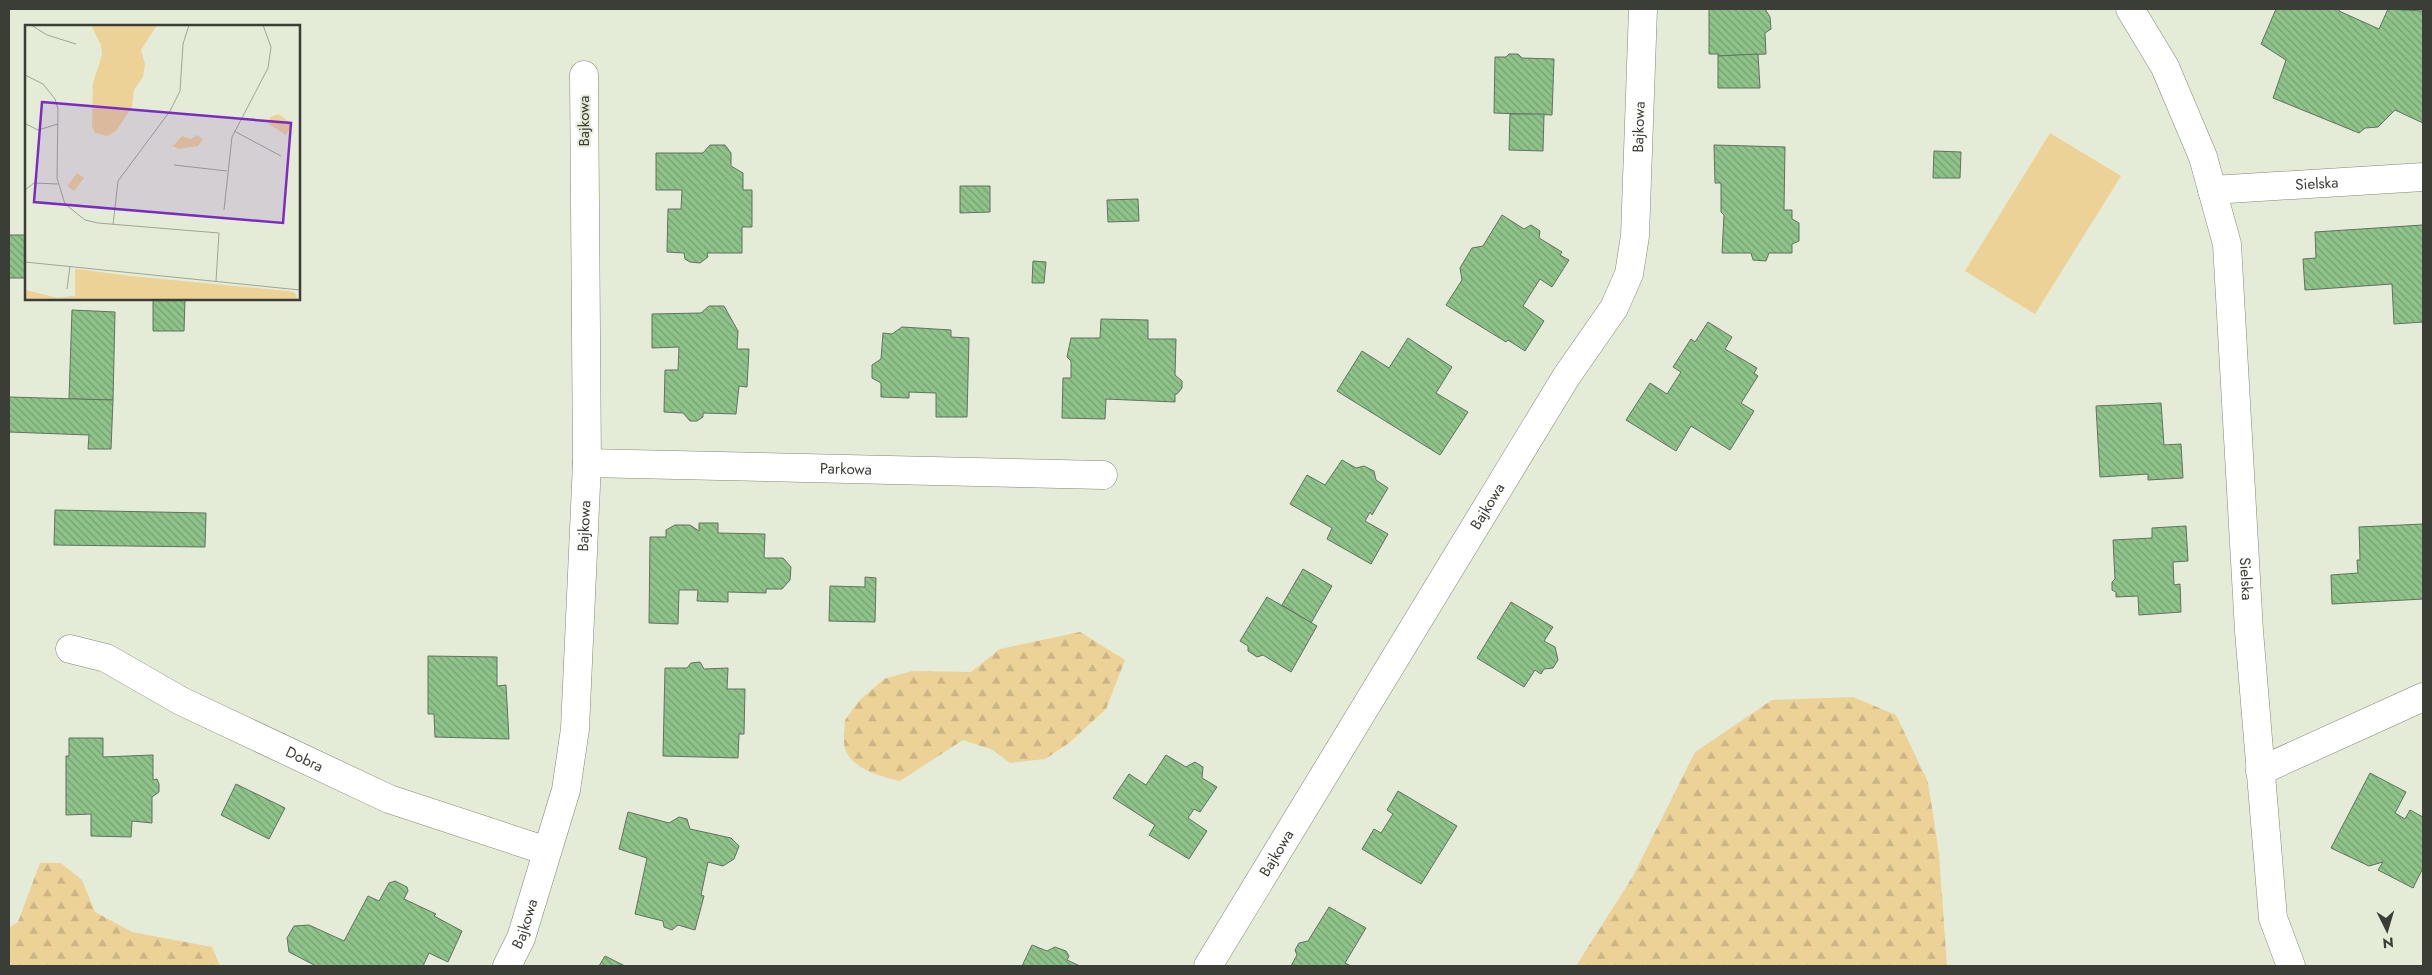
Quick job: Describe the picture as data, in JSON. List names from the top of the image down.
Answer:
{
  "streets": {
    "street": [
      "Bajkowa",
      "Sielska",
      "Parkowa",
      "Dobra"
    ]
  },
  "crossings": [
    ["Bajkowa", "Parkowa"],
    ["Bajkowa", "Dobra"]
  ],
  "north": "bottom"
}
